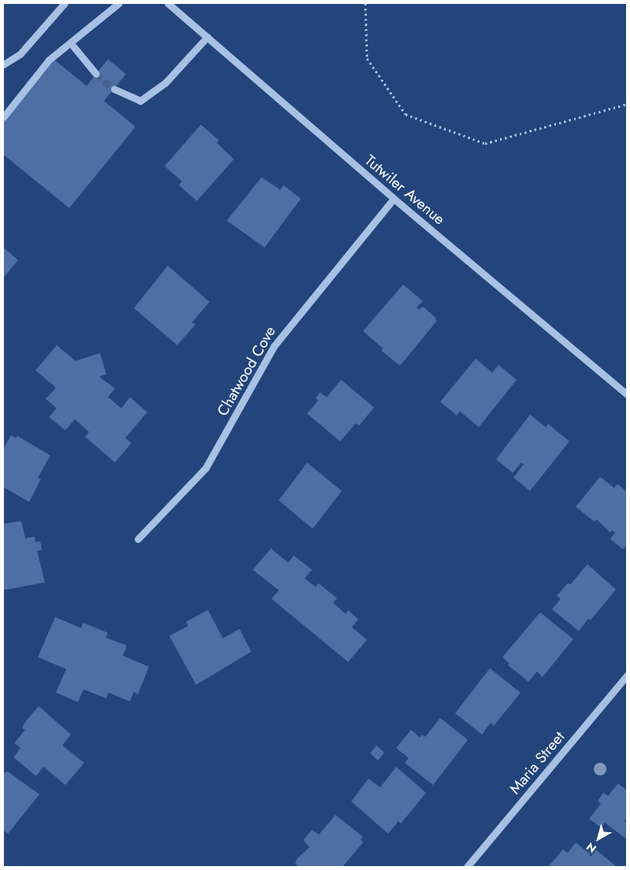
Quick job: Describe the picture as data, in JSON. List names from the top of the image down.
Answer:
{
  "streets": {
    "street": ["Tutwiler Avenue", "Chatwood Cove", "Maria Street"]
  },
  "crossings": [
    ["Tutwiler Avenue", "Chatwood Cove"]
  ],
  "north": "bottom left"
}
